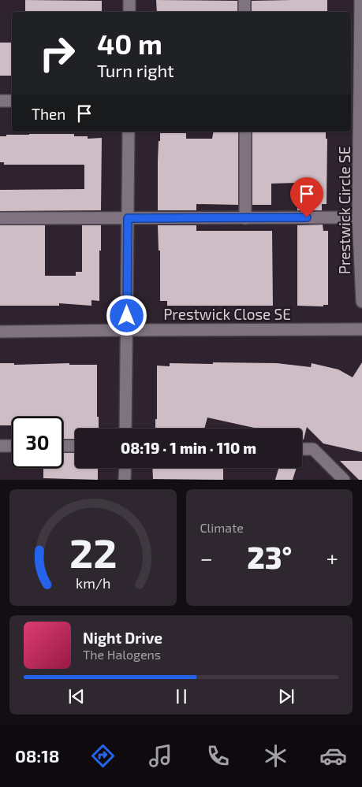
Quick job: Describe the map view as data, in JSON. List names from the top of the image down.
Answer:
{
  "streets": {
    "street": ["Prestwick Circle SE", "Prestwick Close SE"]
  },
  "page": {
    "turn": ["40 m", "Turn right"],
    "then": "Then",
    "limit": "30",
    "trip": "08:19 · 1 min · 110 m",
    "tile": "Climate",
    "heat": ["−", "23°", "+"],
    "song": ["Night Drive", "The Halogens"],
    "tabs": "08:18",
    "gauge": ["22", "km/h"]
  }
}
